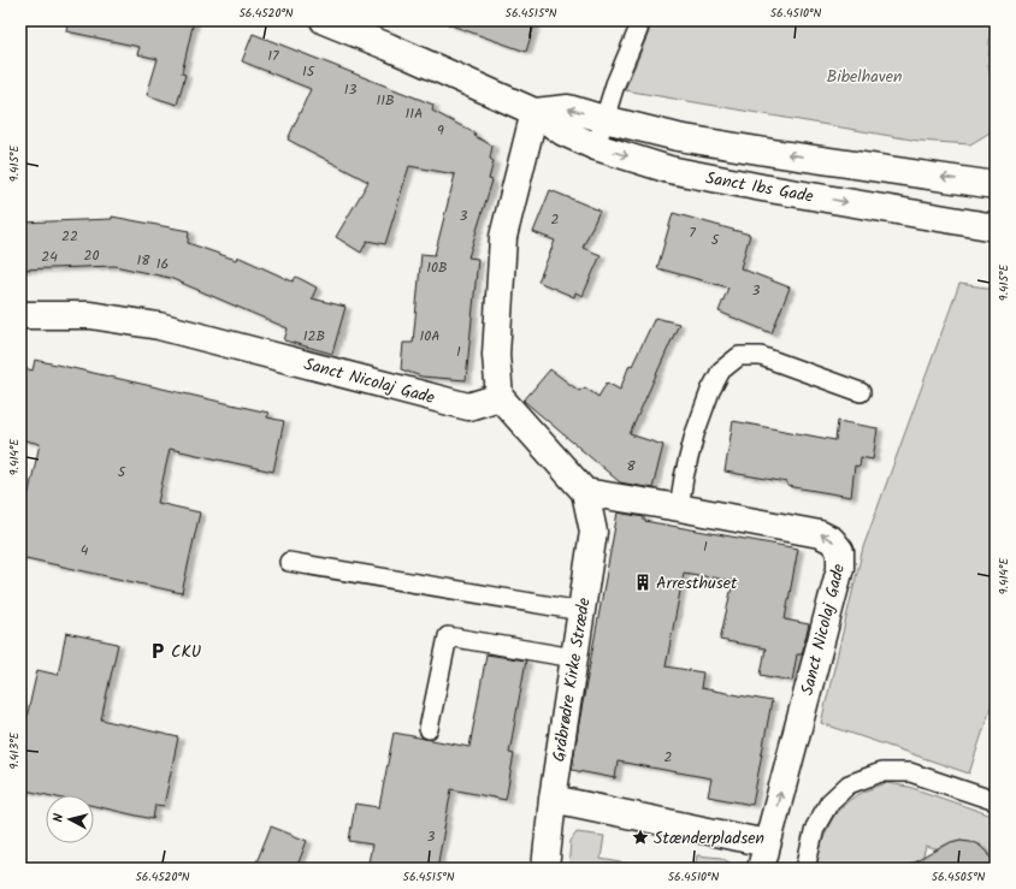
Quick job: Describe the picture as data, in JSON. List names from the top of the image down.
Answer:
{
  "streets": {
    "street": ["Sanct Ibs Gade", "Sanct Nicolaj Gade", "Gråbrødre Kirke Stræde"]
  },
  "crossings": [
    ["Sanct Nicolaj Gade", "Gråbrødre Kirke Stræde"]
  ],
  "parks": ["Bibelhaven"],
  "places": {
    "building": ["Arresthuset"],
    "parking": ["CKU"],
    "place": ["Stænderpladsen"]
  },
  "house_numbers": [
    "17",
    "15",
    "13",
    "11B",
    "11A",
    "9",
    "3",
    "2",
    "7",
    "22",
    "5",
    "20",
    "24",
    "18",
    "16",
    "10B",
    "3",
    "12B",
    "10A",
    "1",
    "8",
    "5",
    "1",
    "4",
    "2",
    "3"
  ],
  "north": "left",
  "coordinates": [
    "56.4520°N",
    "56.4515°N",
    "56.4510°N",
    "9.415°E",
    "9.414°E",
    "9.413°E",
    "56.4505°N"
  ]
}
